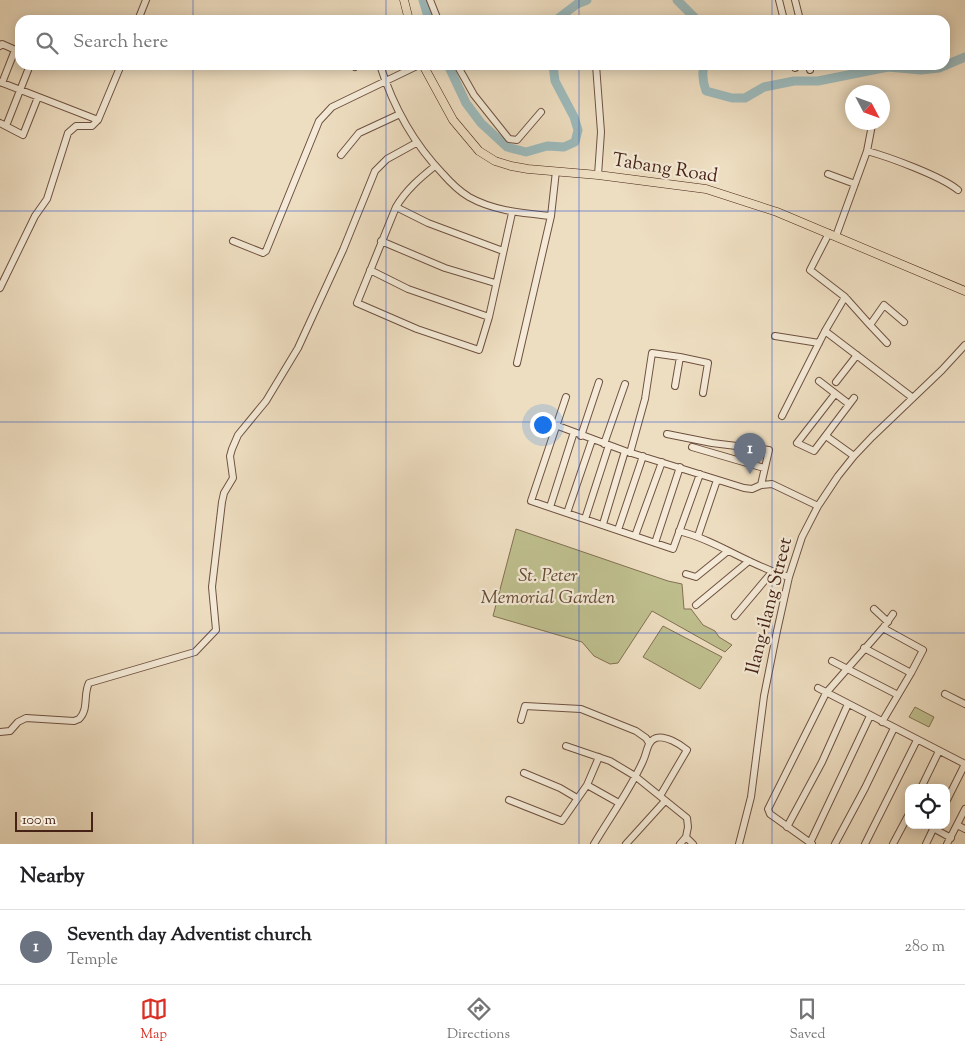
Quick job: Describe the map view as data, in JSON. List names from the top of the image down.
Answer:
{
  "streets": {
    "main road": ["Tabang Road"],
    "street": ["Ilang-ilang Street"]
  },
  "parks": ["St. Peter Memorial Garden"],
  "scale_bar": "100 m",
  "north": "bottom right",
  "page": {
    "search": "Search here",
    "pins": "1",
    "scale": "100 m",
    "heading": "Nearby",
    "list": [
      {
        "mark": "1",
        "name": "Seventh day Adventist church",
        "note": "Temple",
        "value": "280 m"
      }
    ],
    "nav": ["Map", "Directions", "Saved"]
  }
}
